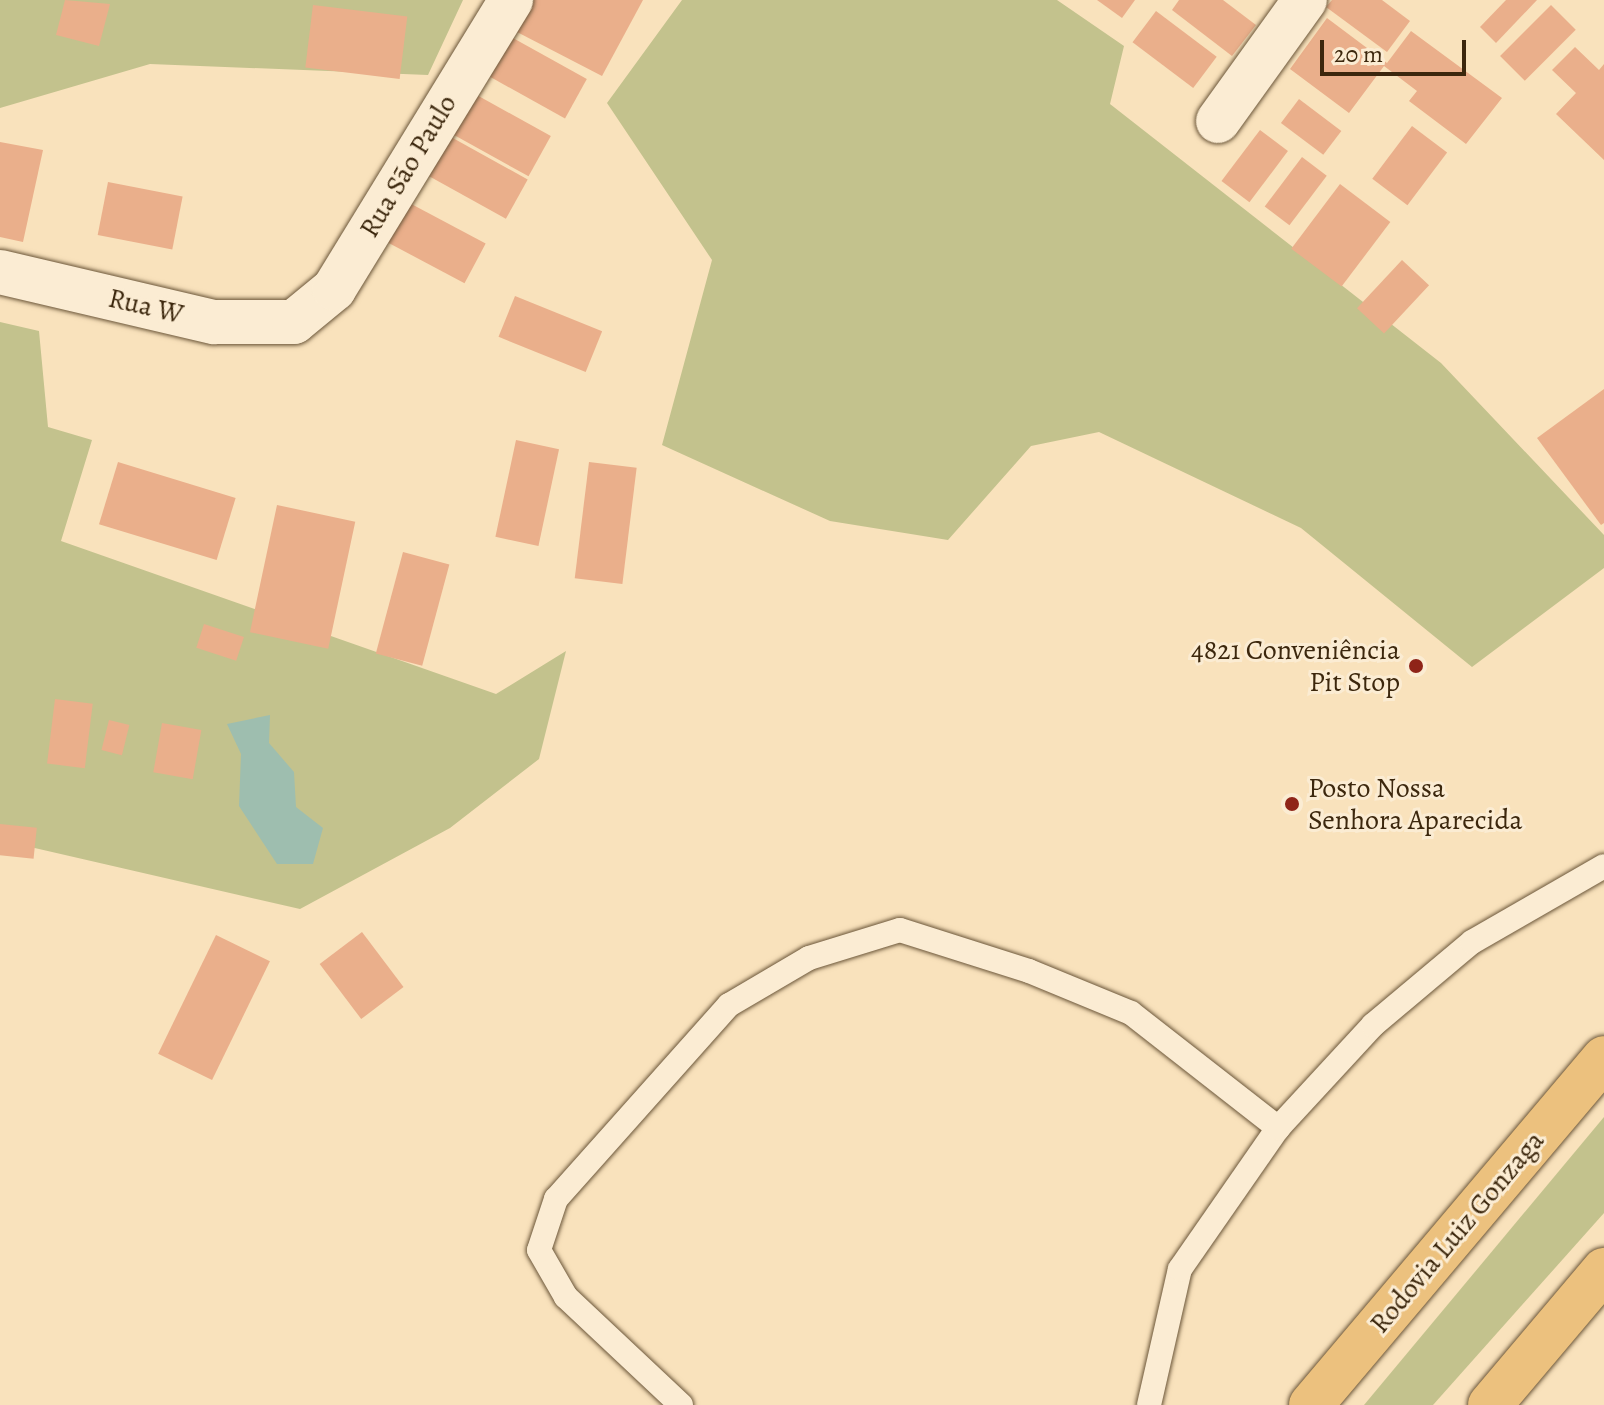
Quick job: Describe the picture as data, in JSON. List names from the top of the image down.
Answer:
{
  "streets": {
    "highway": ["Rodovia Luiz Gonzaga"],
    "street": ["Rua São Paulo", "Rua W"]
  },
  "crossings": [
    ["Rua São Paulo", "Rua W"]
  ],
  "places": ["4821 Conveniência Pit Stop", "Posto Nossa Senhora Aparecida"],
  "scale_bar": "20 m"
}
